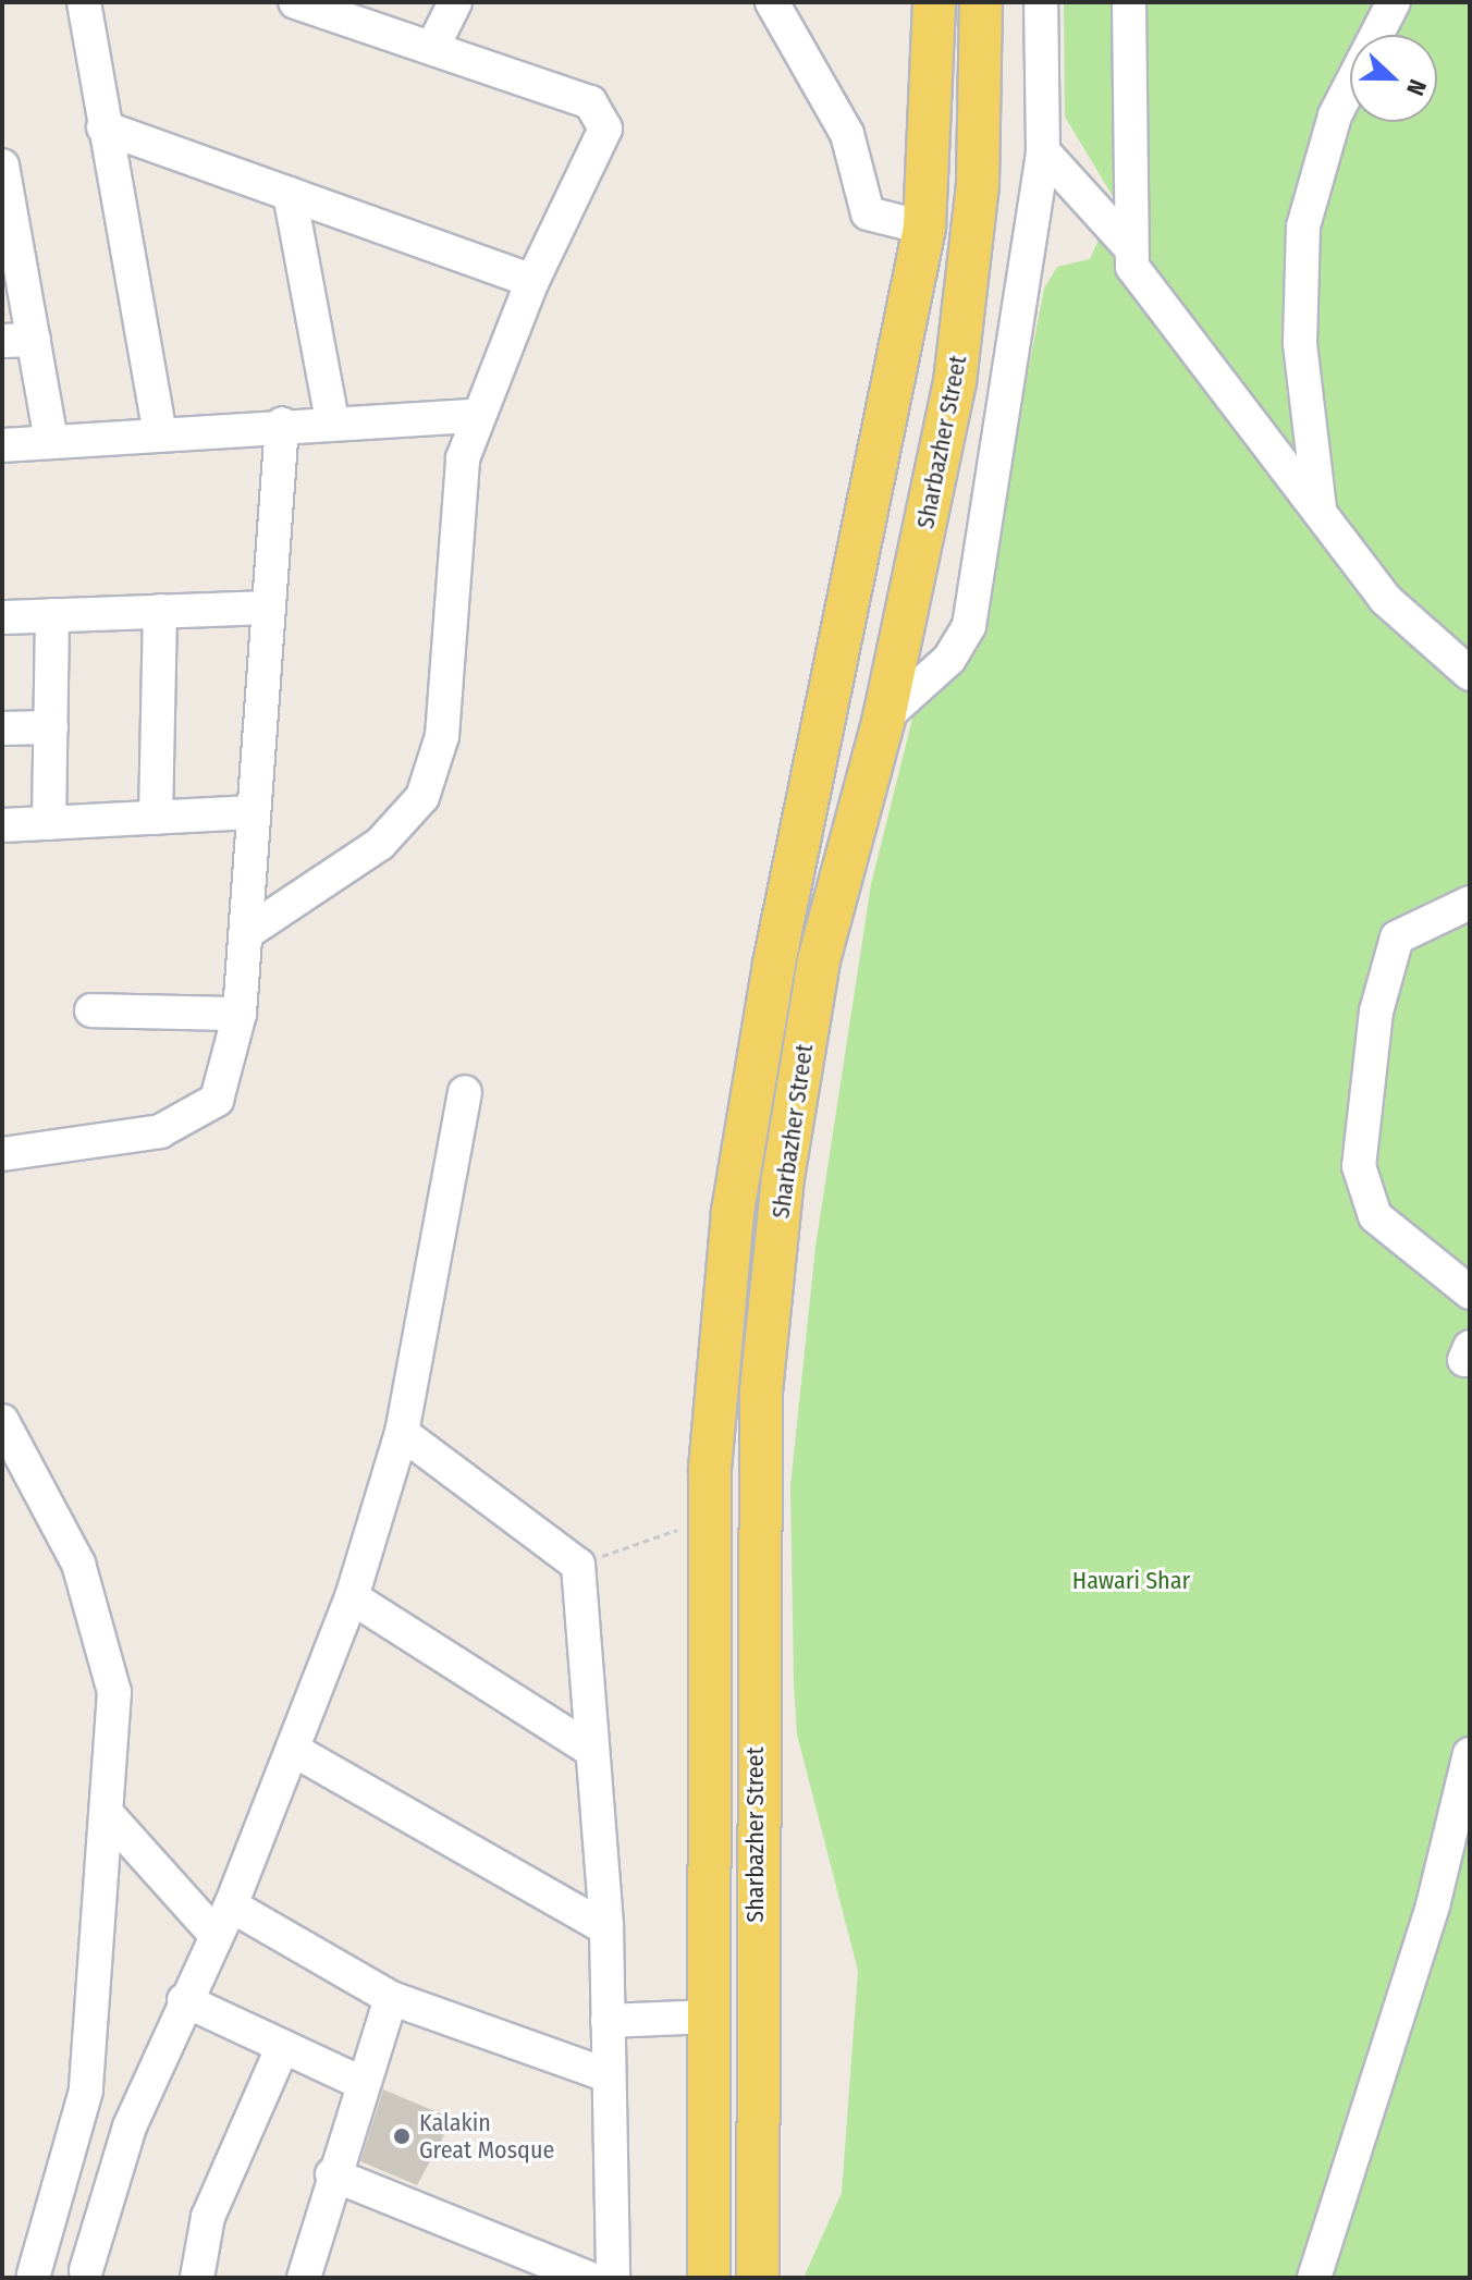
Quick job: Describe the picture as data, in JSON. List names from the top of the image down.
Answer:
{
  "streets": {
    "main road": ["Sharbazher Street"]
  },
  "parks": ["Hawari Shar"],
  "places": ["Kalakin Great Mosque"],
  "north": "right"
}
